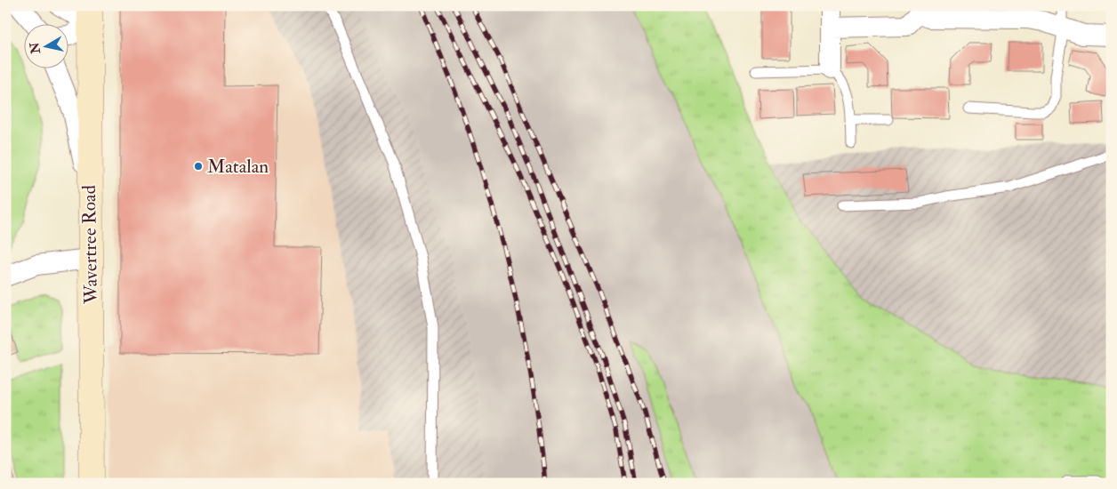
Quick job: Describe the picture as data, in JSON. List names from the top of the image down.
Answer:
{
  "streets": {
    "main road": ["Wavertree Road"]
  },
  "places": ["Matalan"],
  "north": "left"
}
